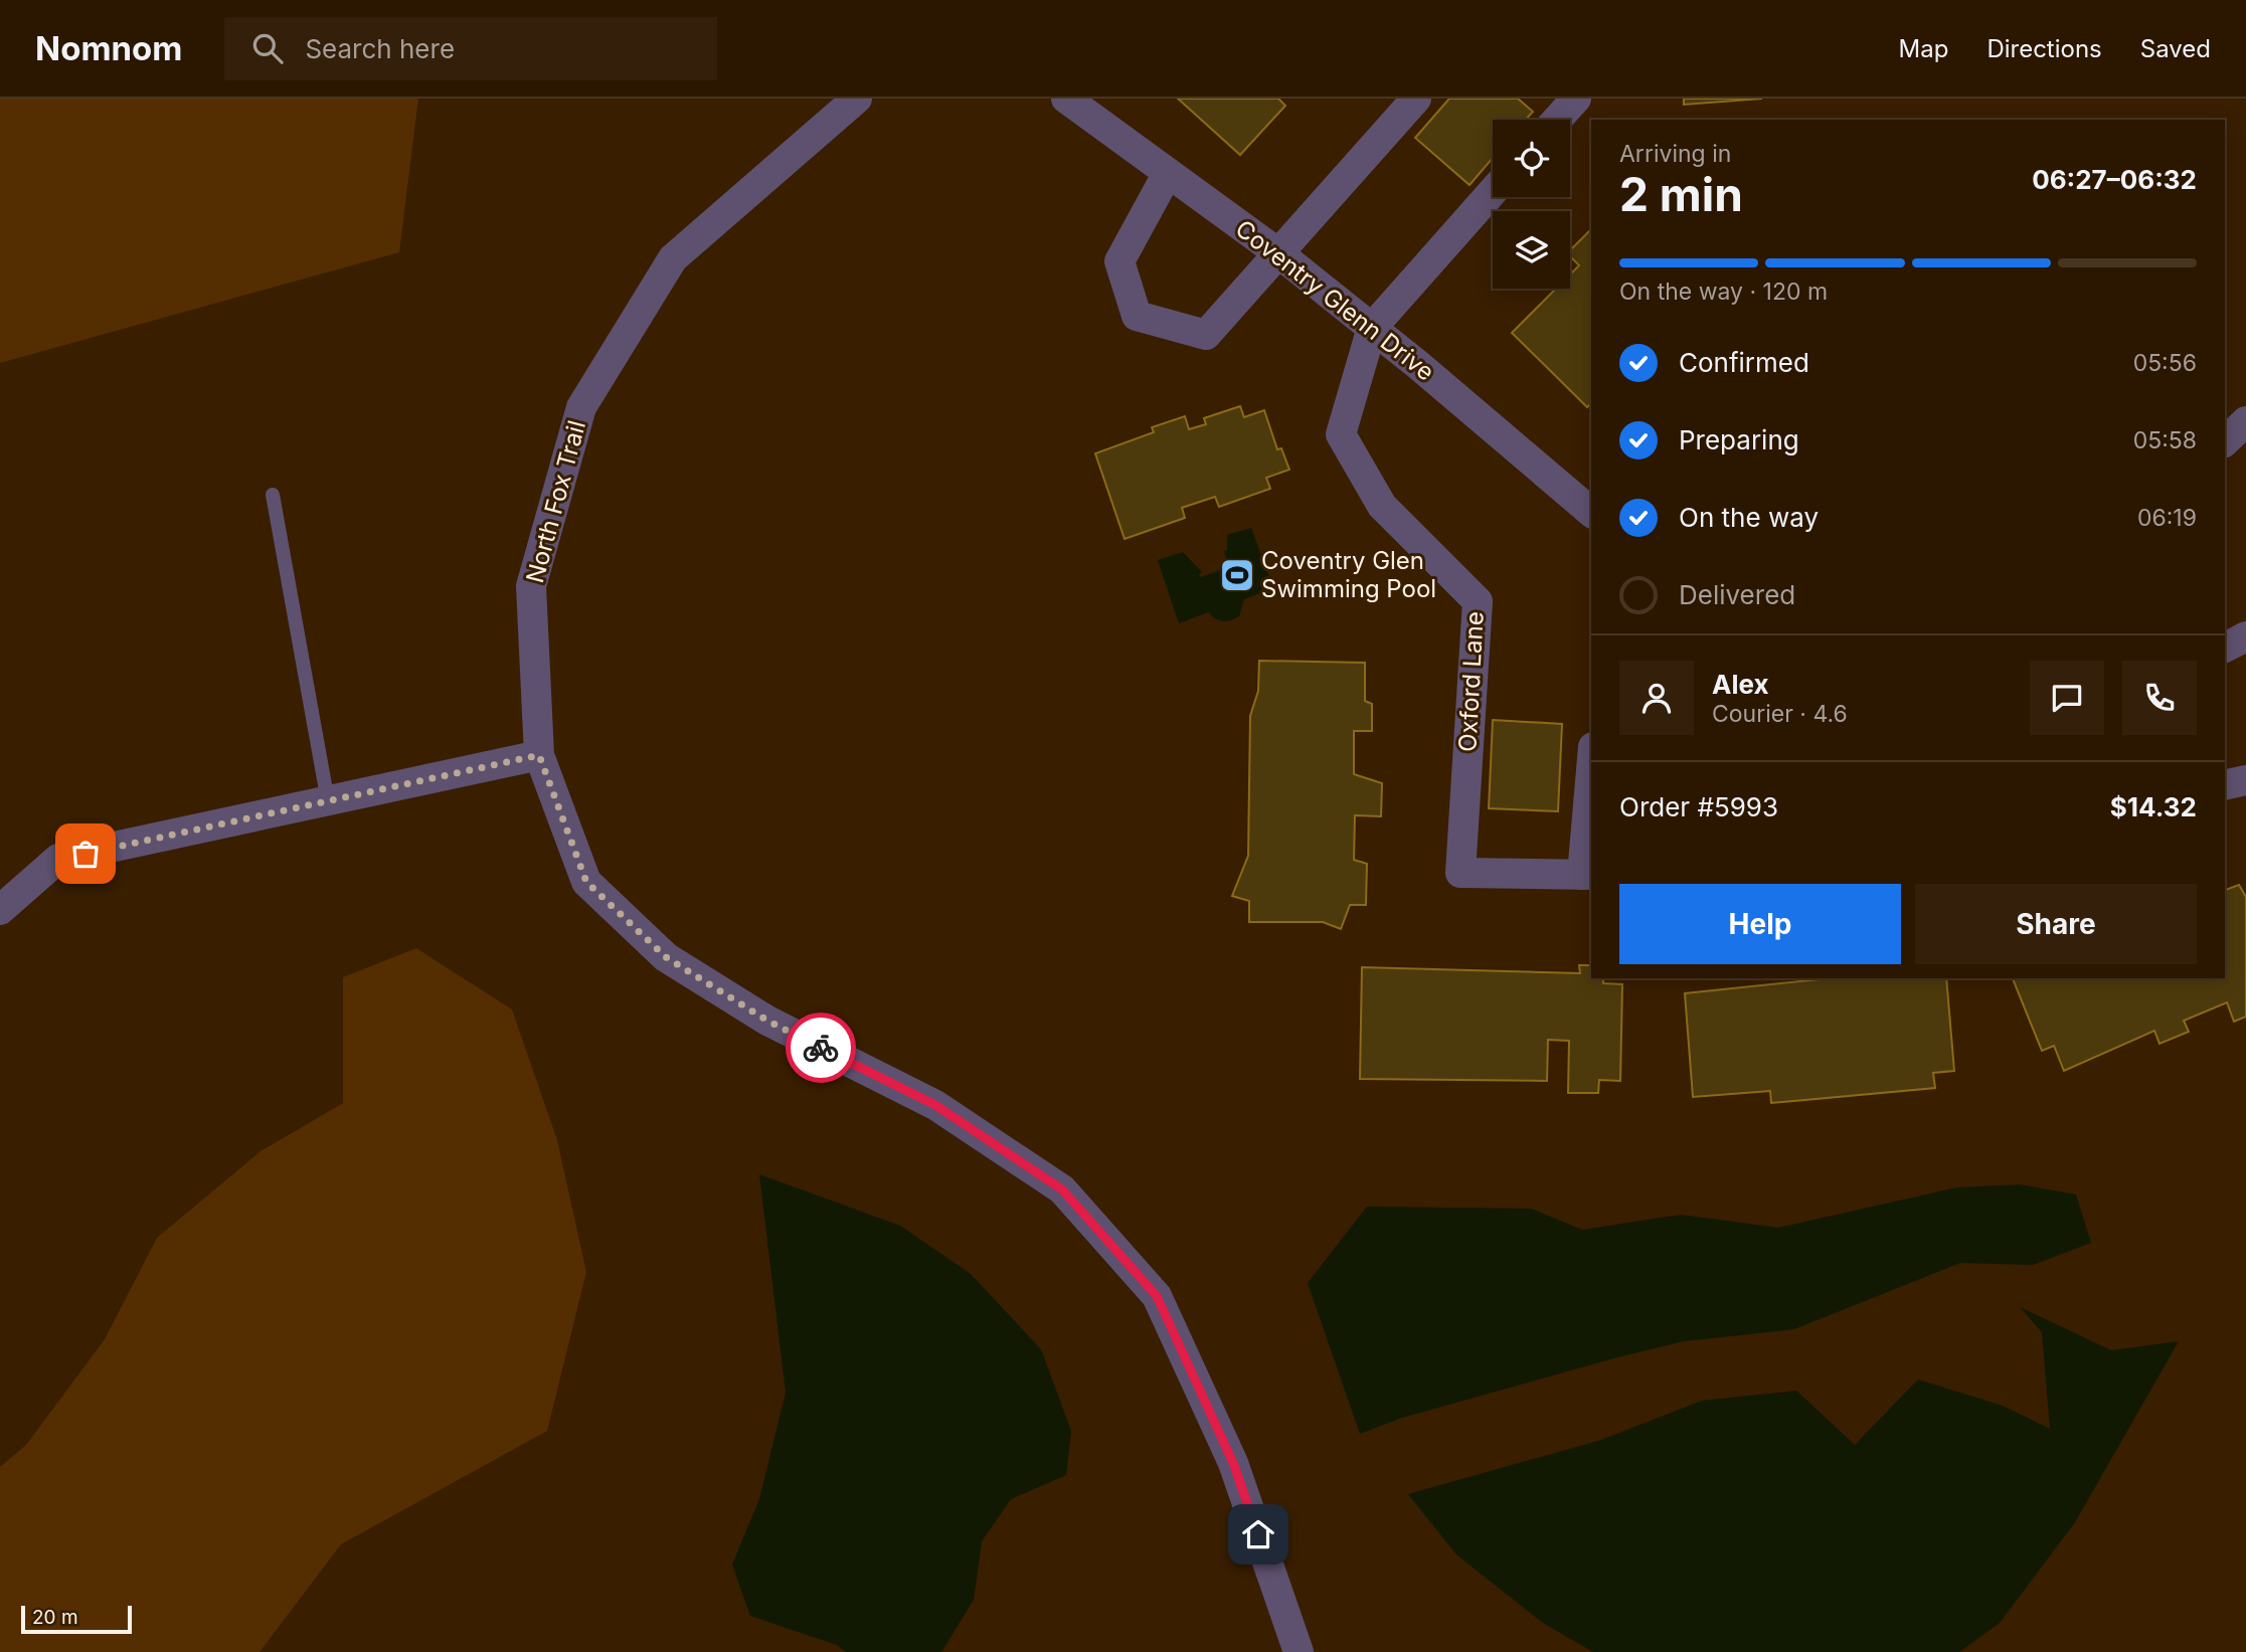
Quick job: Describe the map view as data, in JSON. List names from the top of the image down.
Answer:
{
  "streets": {
    "street": ["Coventry Glenn Drive", "North Fox Trail", "Oxford Lane"]
  },
  "crossings": [
    ["Coventry Glenn Drive", "Oxford Lane"]
  ],
  "places": {
    "sports": ["Coventry Glen Swimming Pool"]
  },
  "scale_bar": "20 m",
  "page": {
    "header": "Nomnom",
    "search": "Search here",
    "nav": ["Map", "Directions", "Saved"],
    "heading": ["2 min", "Arriving in", "06:27–06:32"],
    "panel": [
      "Alex",
      "Courier · 4.6",
      "Order #5993",
      "$14.32"
    ],
    "bar": "On the way · 120 m",
    "list": [
      ["Confirmed", "05:56"],
      ["Preparing", "05:58"],
      ["On the way", "06:19"],
      "Delivered"
    ],
    "buttons": ["Help", "Share"],
    "scale": "20 m"
  }
}
